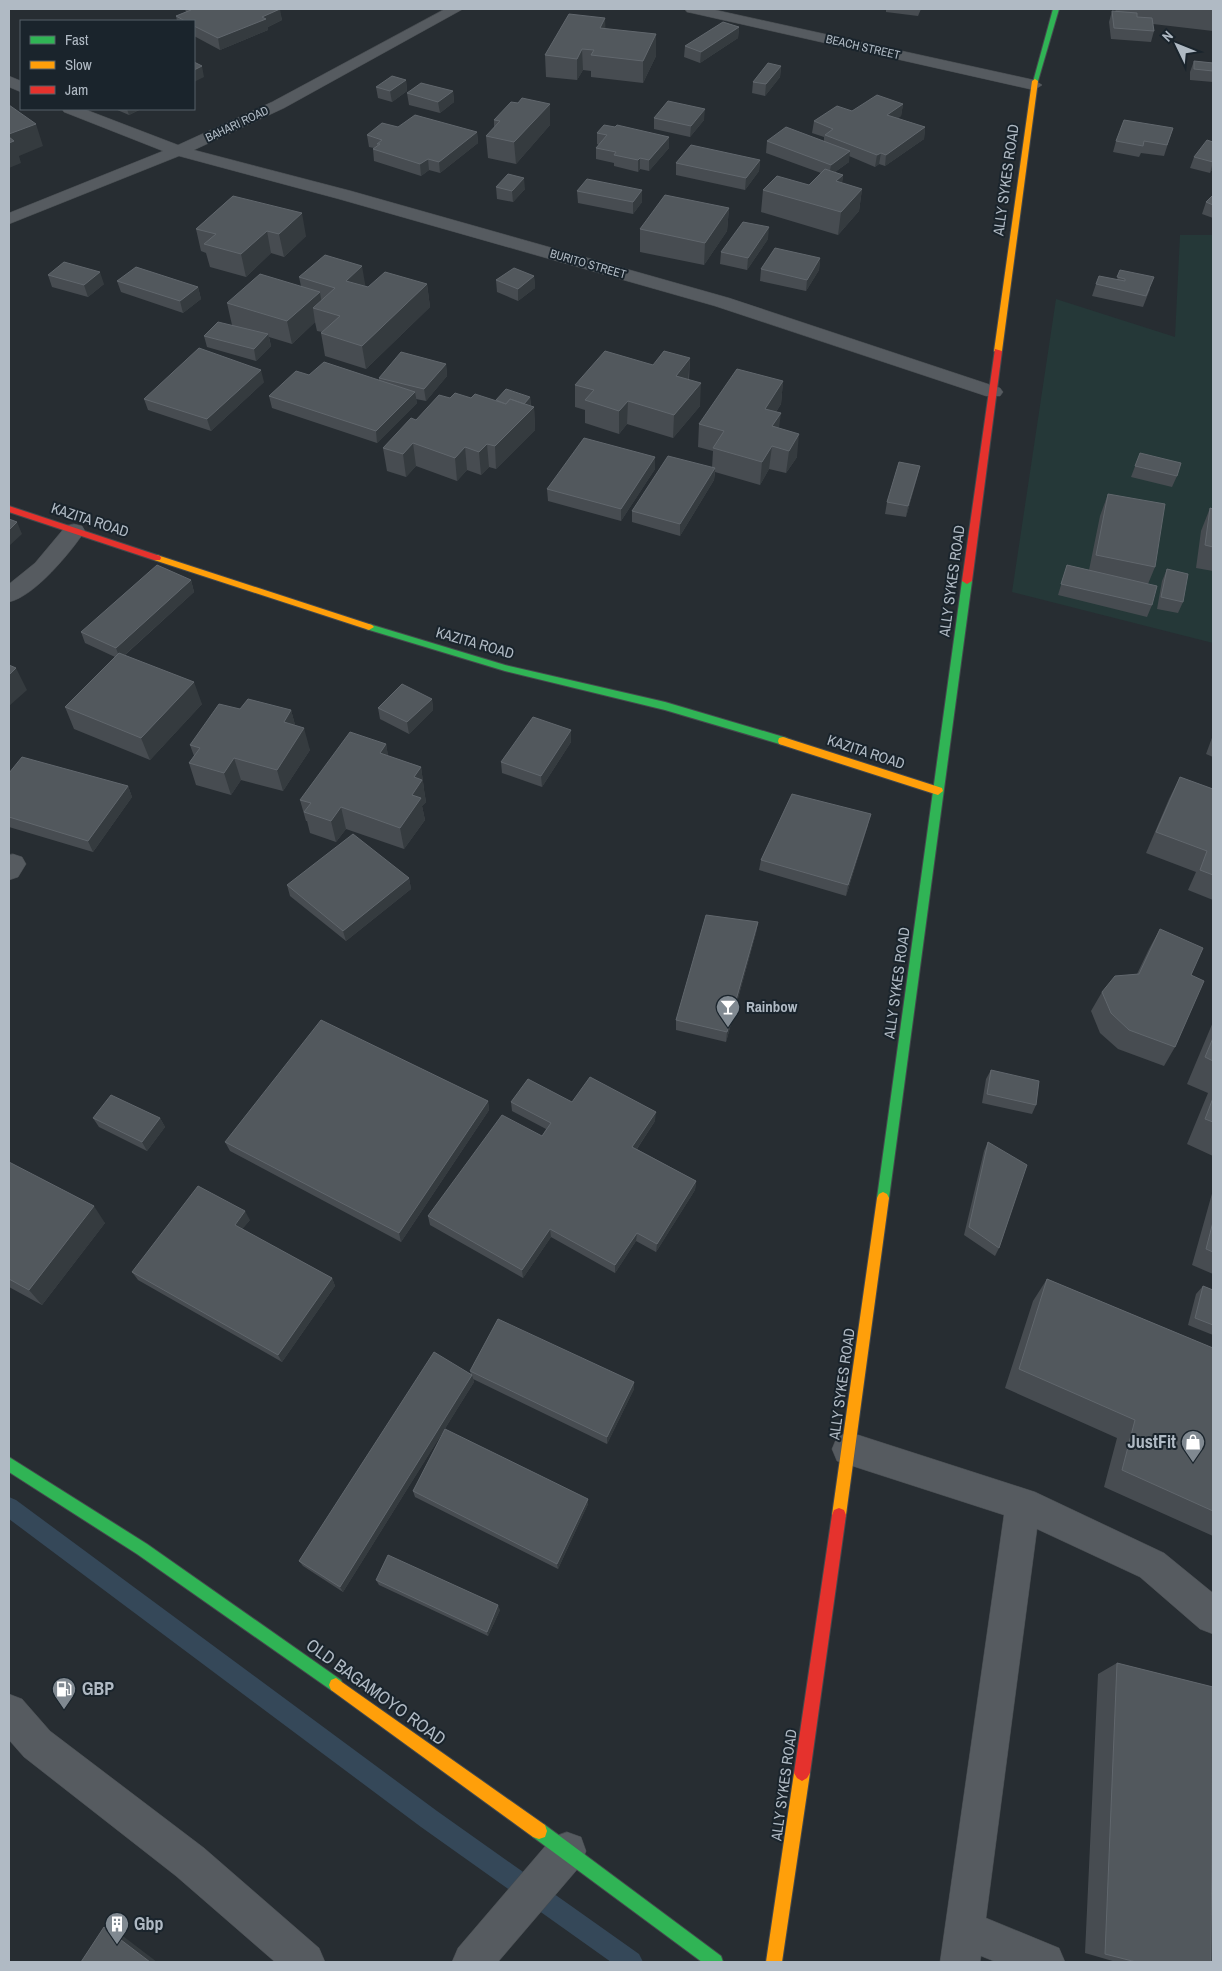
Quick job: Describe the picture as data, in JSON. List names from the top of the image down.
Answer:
{
  "streets": {
    "street": [
      "BEACH STREET",
      "BAHARI ROAD",
      "ALLY SYKES ROAD",
      "BURITO STREET",
      "KAZITA ROAD",
      "OLD BAGAMOYO ROAD"
    ]
  },
  "crossings": [
    ["BEACH STREET", "ALLY SYKES ROAD"],
    ["BAHARI ROAD", "BURITO STREET"],
    ["ALLY SYKES ROAD", "BURITO STREET"],
    ["ALLY SYKES ROAD", "KAZITA ROAD"]
  ],
  "places": {
    "bar": ["Rainbow"],
    "shop": ["JustFit"],
    "fuel station": ["GBP"],
    "building": ["Gbp"]
  },
  "legend": ["Fast", "Slow", "Jam"],
  "north": "top left"
}
